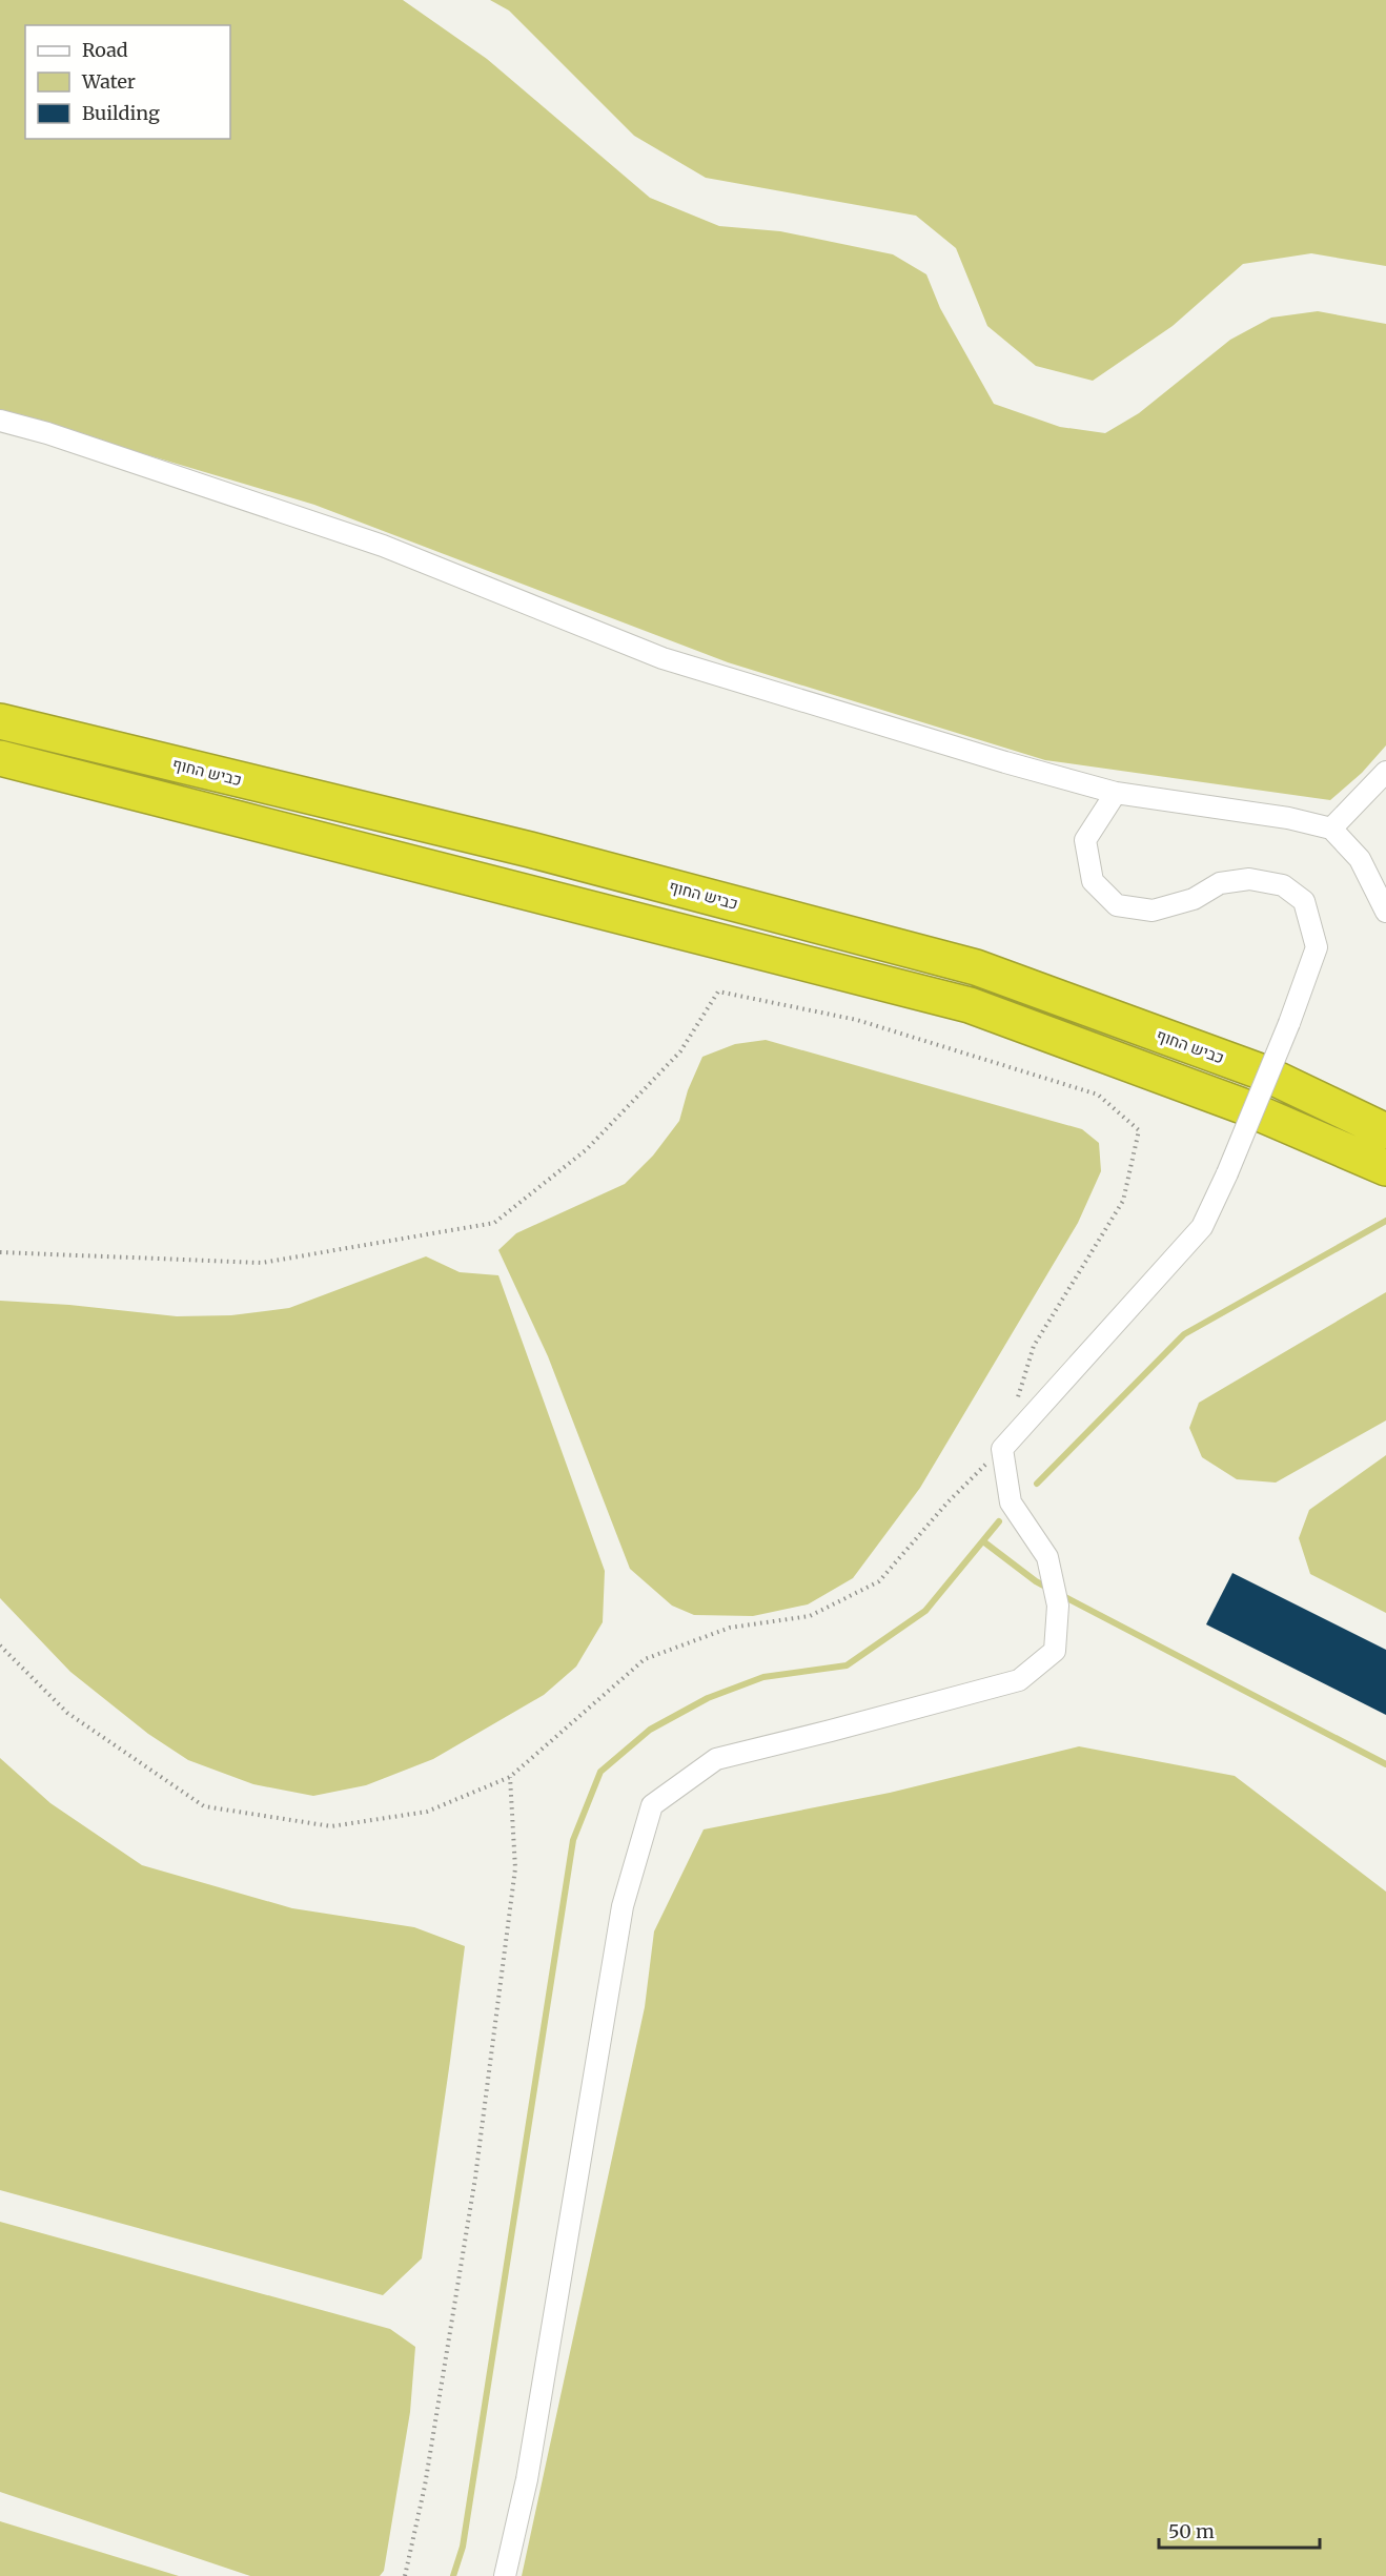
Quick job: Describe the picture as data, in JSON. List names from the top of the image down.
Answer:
{
  "streets": {
    "highway": ["כביש החוף"]
  },
  "legend": ["Road", "Water", "Building"],
  "scale_bar": "50 m"
}
